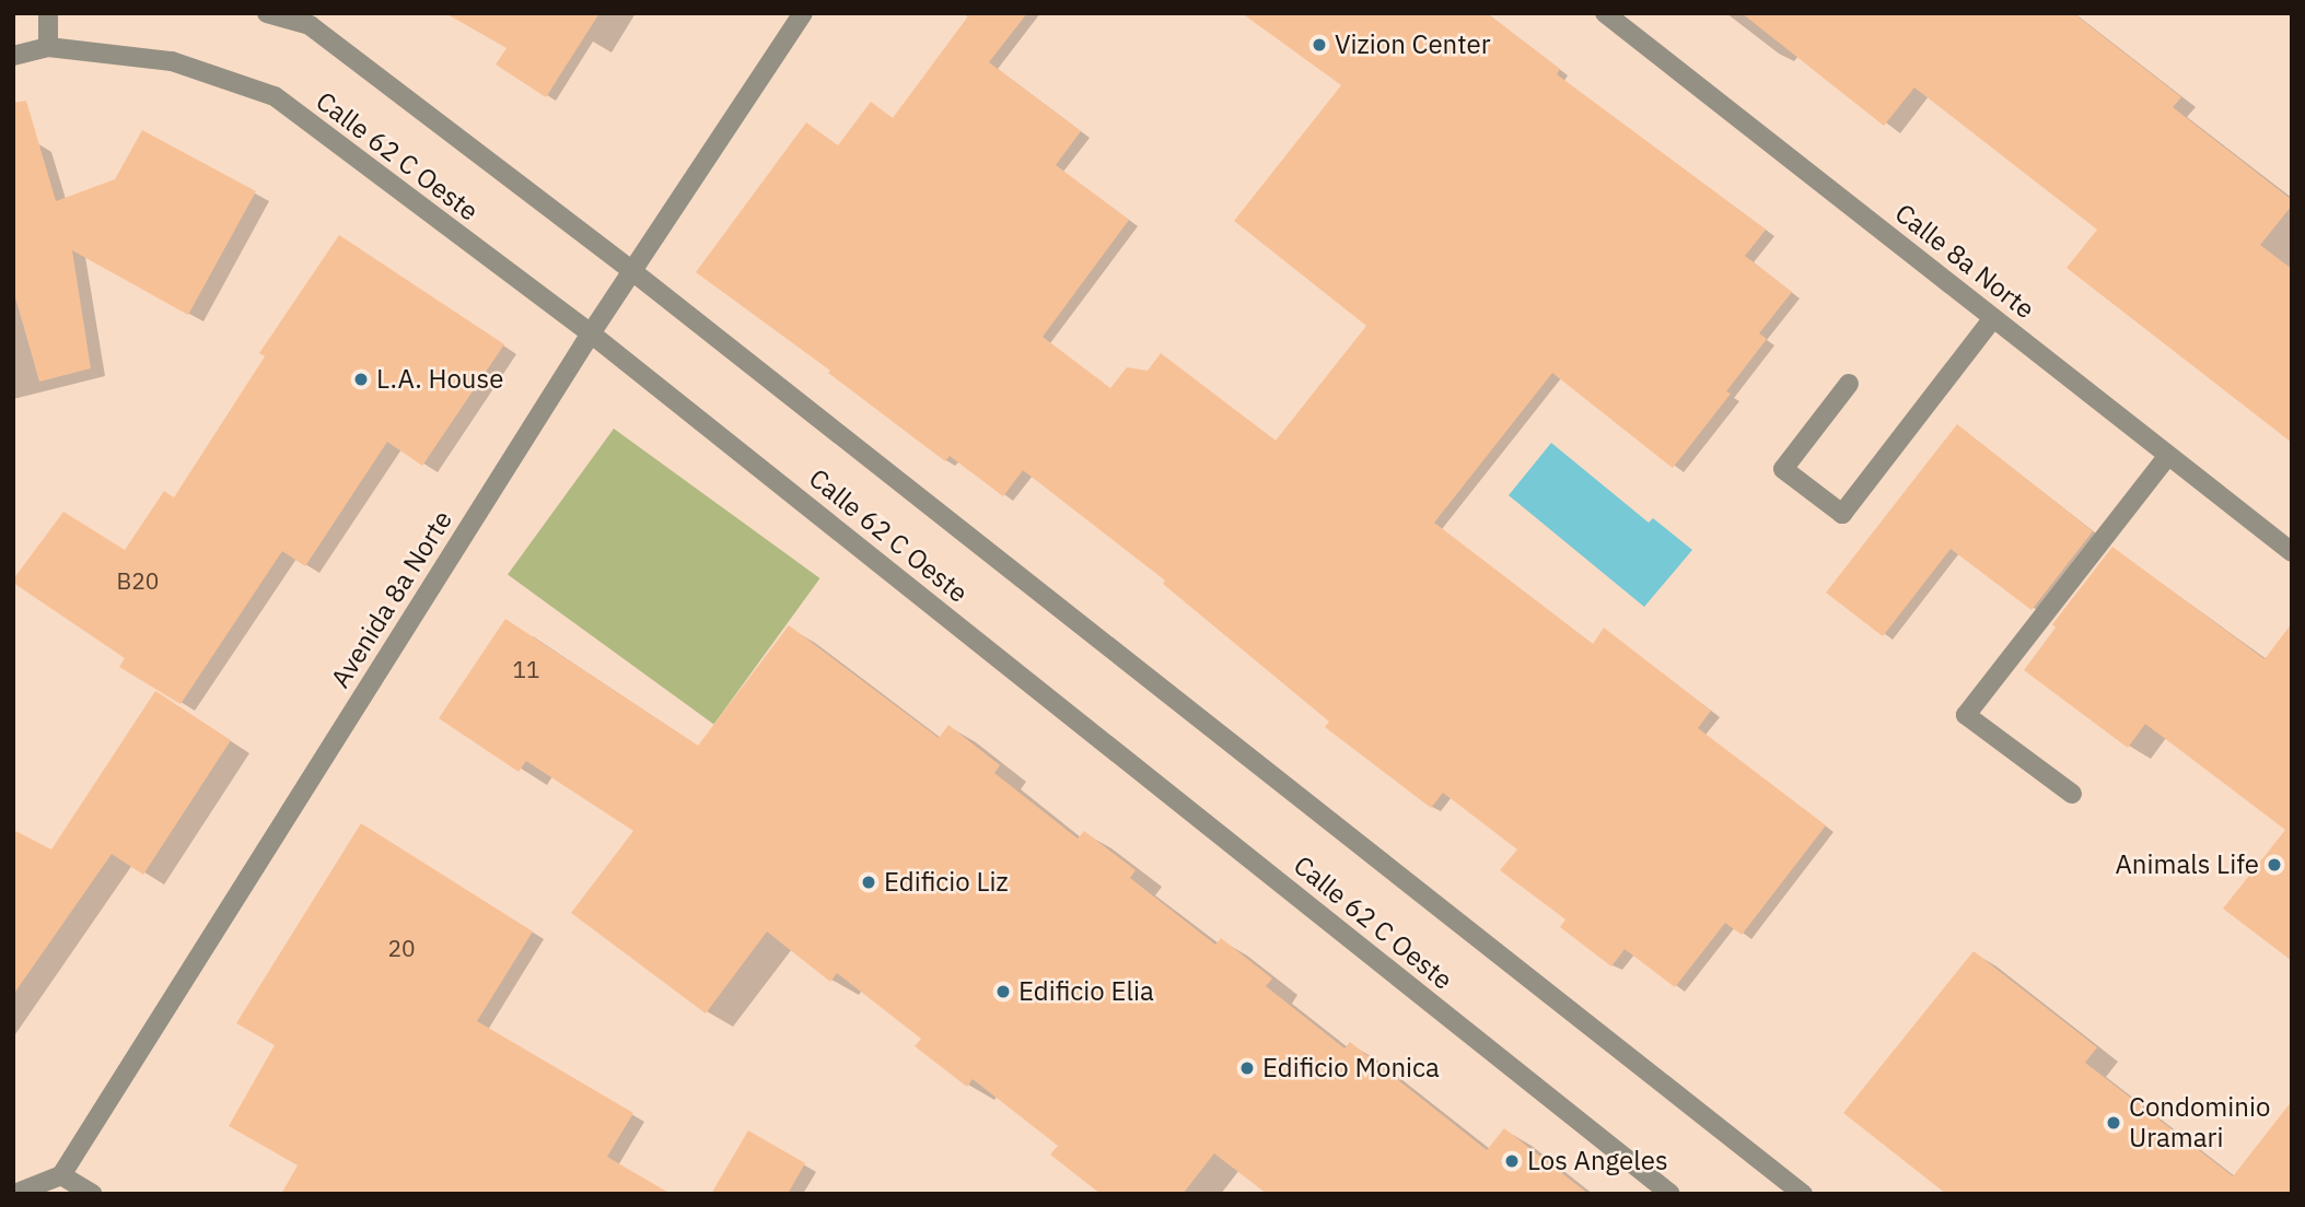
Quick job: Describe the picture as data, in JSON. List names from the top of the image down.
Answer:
{
  "streets": {
    "street": ["Calle 62 C Oeste", "Calle 8a Norte", "Avenida 8a Norte"]
  },
  "crossings": [
    ["Calle 62 C Oeste", "Avenida 8a Norte"]
  ],
  "places": [
    "Vizion Center",
    "L.A. House",
    "Animals Life",
    "Edificio Liz",
    "Edificio Elia",
    "Edificio Monica",
    "Condominio Uramari",
    "Los Angeles"
  ],
  "house_numbers": ["B20", "11", "20"]
}
